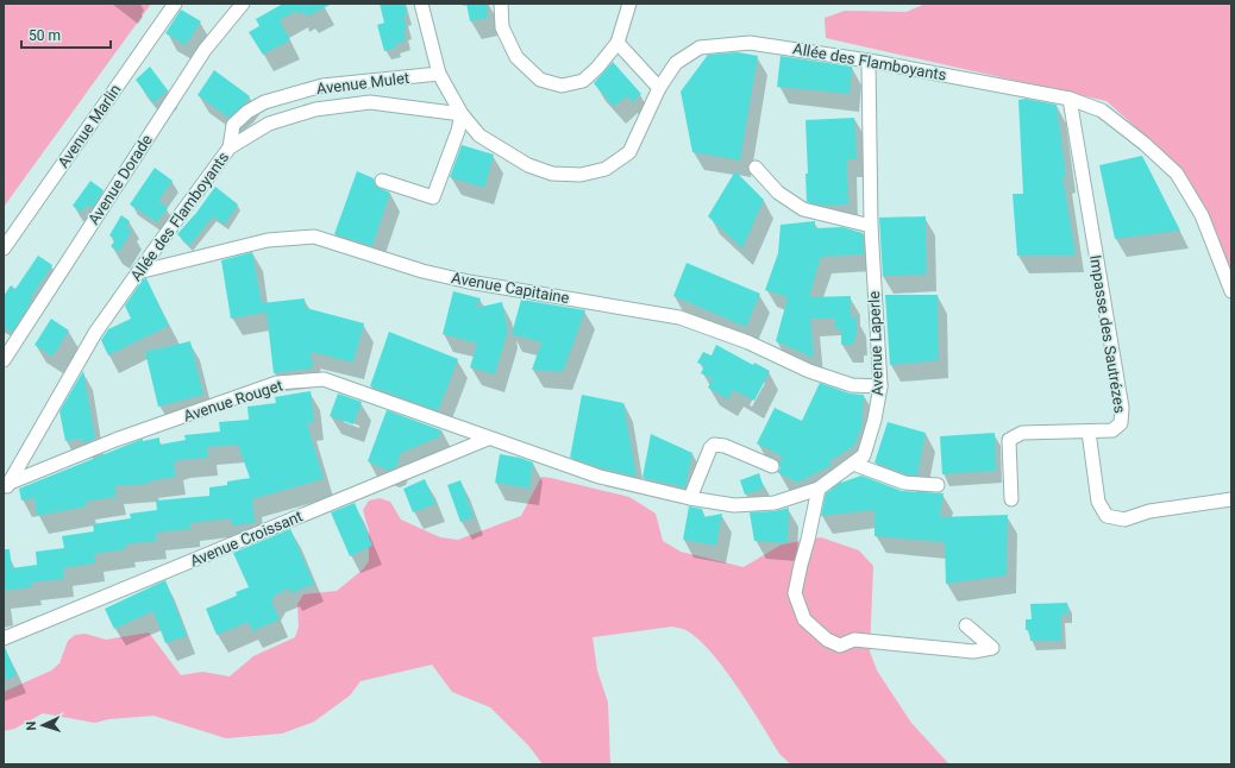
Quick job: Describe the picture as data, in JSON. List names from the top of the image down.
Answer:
{
  "streets": {
    "street": [
      "Allée des Flamboyants",
      "Avenue Mulet",
      "Avenue Marlin",
      "Avenue Dorade",
      "Avenue Capitaine",
      "Impasse des Sautrézes",
      "Avenue Laperle",
      "Avenue Rouget",
      "Avenue Croissant"
    ]
  },
  "crossings": [
    ["Allée des Flamboyants", "Avenue Mulet"],
    ["Allée des Flamboyants", "Avenue Capitaine"],
    ["Allée des Flamboyants", "Impasse des Sautrézes"],
    ["Allée des Flamboyants", "Avenue Laperle"],
    ["Allée des Flamboyants", "Avenue Rouget"],
    ["Avenue Capitaine", "Avenue Laperle"],
    ["Avenue Laperle", "Avenue Rouget"],
    ["Avenue Laperle", "Avenue Croissant"],
    ["Avenue Rouget", "Avenue Croissant"]
  ],
  "scale_bar": "50 m",
  "north": "left"
}
